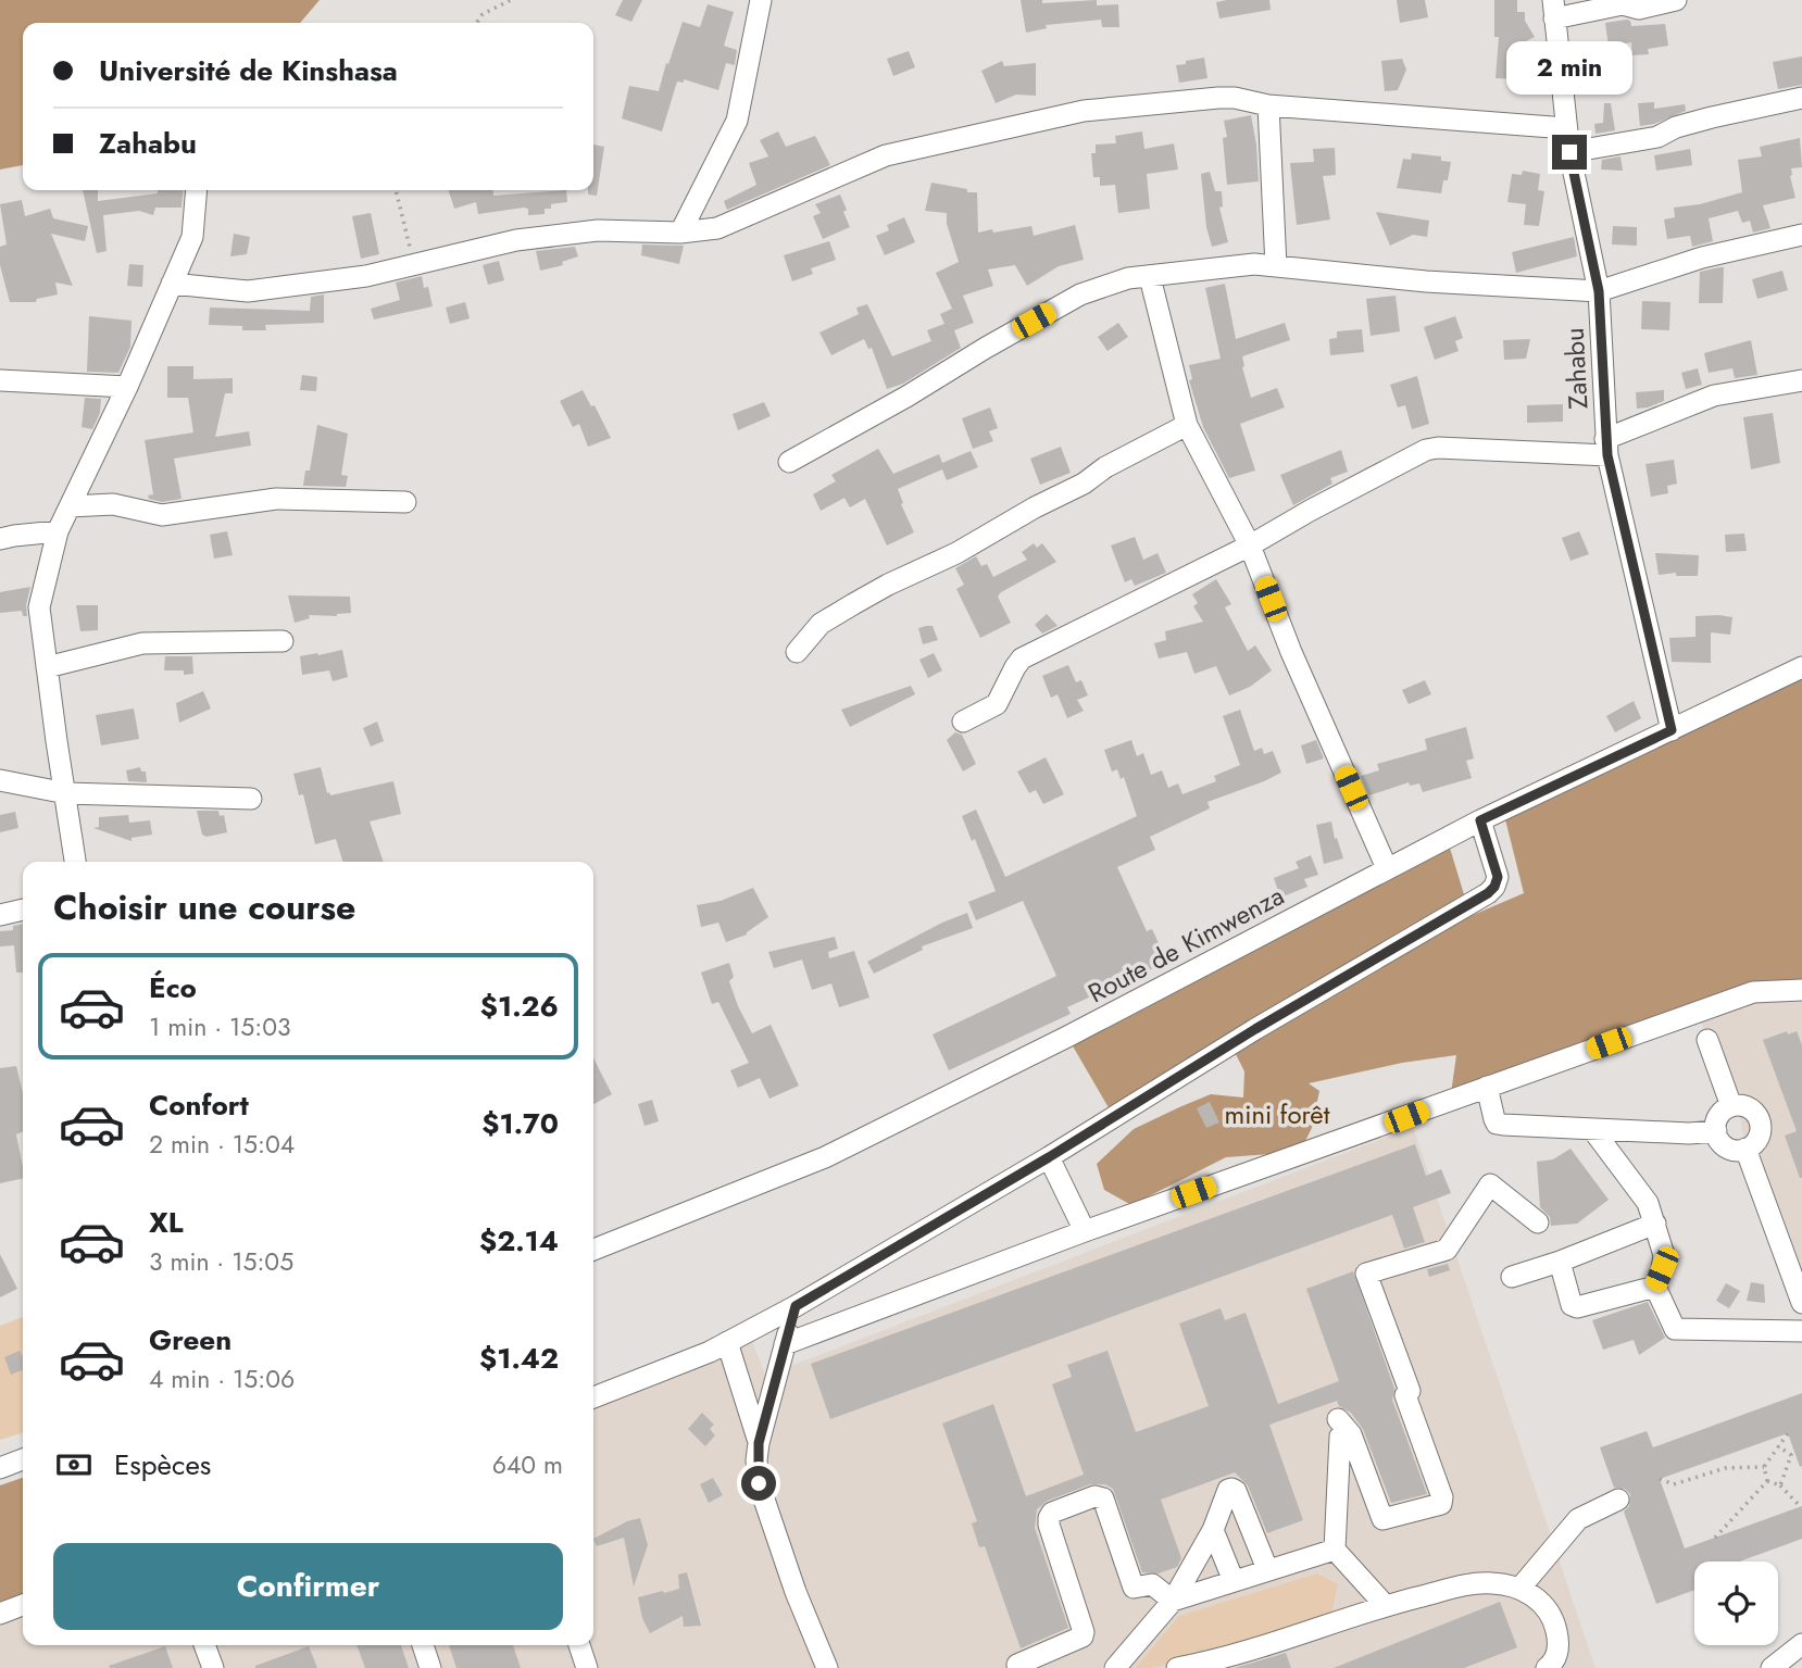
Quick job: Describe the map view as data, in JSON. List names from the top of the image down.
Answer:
{
  "streets": {
    "street": ["Zahabu", "Route de Kimwenza"]
  },
  "crossings": [
    ["Zahabu", "Route de Kimwenza"]
  ],
  "parks": ["mini forêt"],
  "page": {
    "banner": ["Université de Kinshasa", "Zahabu"],
    "bubble": "2 min",
    "heading": "Choisir une course",
    "list": [
      {
        "name": "Éco",
        "note": "1 min · 15:03",
        "value": "$1.26"
      },
      {
        "name": "Confort",
        "note": "2 min · 15:04",
        "value": "$1.70"
      },
      {
        "name": "XL",
        "note": "3 min · 15:05",
        "value": "$2.14"
      },
      {
        "name": "Green",
        "note": "4 min · 15:06",
        "value": "$1.42"
      }
    ],
    "pay": ["Espèces", "640 m"],
    "buttons": "Confirmer"
  }
}
